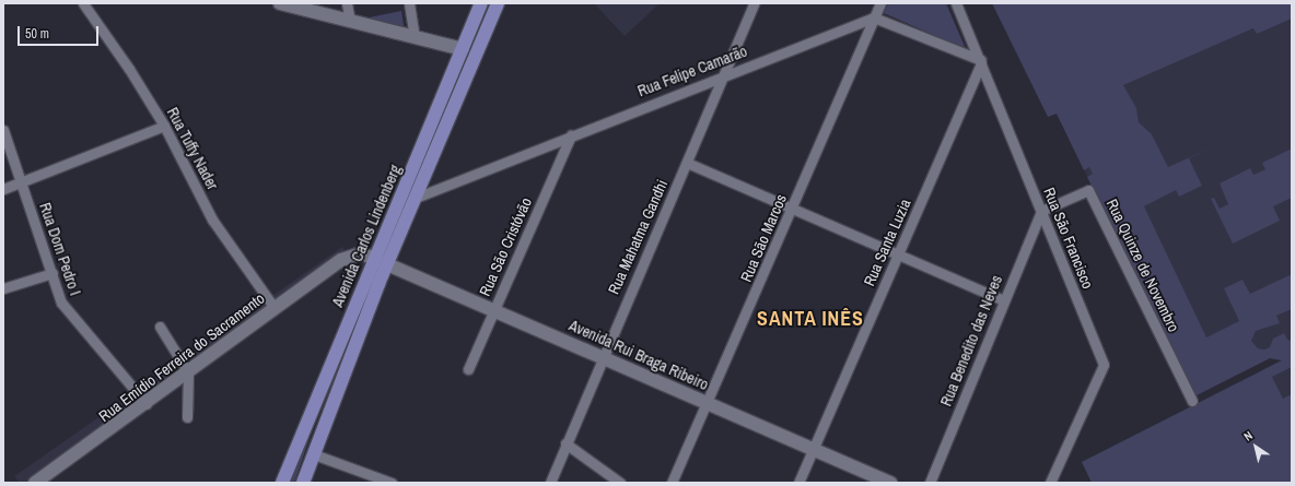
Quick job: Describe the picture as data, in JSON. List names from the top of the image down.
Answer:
{
  "streets": {
    "main road": ["Avenida Carlos Lindenberg"],
    "street": [
      "Rua Felipe Camarão",
      "Rua Tuffy Nader",
      "Rua Mahatma Gandhi",
      "Rua São Marcos",
      "Rua São Francisco",
      "Rua Santa Luzia",
      "Rua São Cristóvão",
      "Rua Dom Pedro I",
      "Rua Quinze de Novembro",
      "Rua Benedito das Neves",
      "Avenida Rui Braga Ribeiro",
      "Rua Emídio Ferreira do Sacramento"
    ]
  },
  "crossings": [
    ["Rua Felipe Camarão", "Avenida Carlos Lindenberg"],
    ["Rua Felipe Camarão", "Rua Mahatma Gandhi"],
    ["Rua Felipe Camarão", "Rua São Marcos"],
    ["Rua Felipe Camarão", "Rua São Cristóvão"],
    ["Rua Tuffy Nader", "Rua Emídio Ferreira do Sacramento"],
    ["Avenida Carlos Lindenberg", "Avenida Rui Braga Ribeiro"],
    ["Rua Mahatma Gandhi", "Avenida Rui Braga Ribeiro"],
    ["Rua São Marcos", "Avenida Rui Braga Ribeiro"],
    ["Rua São Francisco", "Rua Santa Luzia"],
    ["Rua São Francisco", "Rua Quinze de Novembro"],
    ["Rua São Francisco", "Rua Benedito das Neves"],
    ["Rua Santa Luzia", "Avenida Rui Braga Ribeiro"],
    ["Rua São Cristóvão", "Avenida Rui Braga Ribeiro"],
    ["Rua Dom Pedro I", "Rua Emídio Ferreira do Sacramento"],
    ["Rua Quinze de Novembro", "Rua Benedito das Neves"],
    ["Avenida Rui Braga Ribeiro", "Rua Emídio Ferreira do Sacramento"]
  ],
  "districts": ["SANTA INÊS"],
  "scale_bar": "50 m",
  "north": "top left"
}
